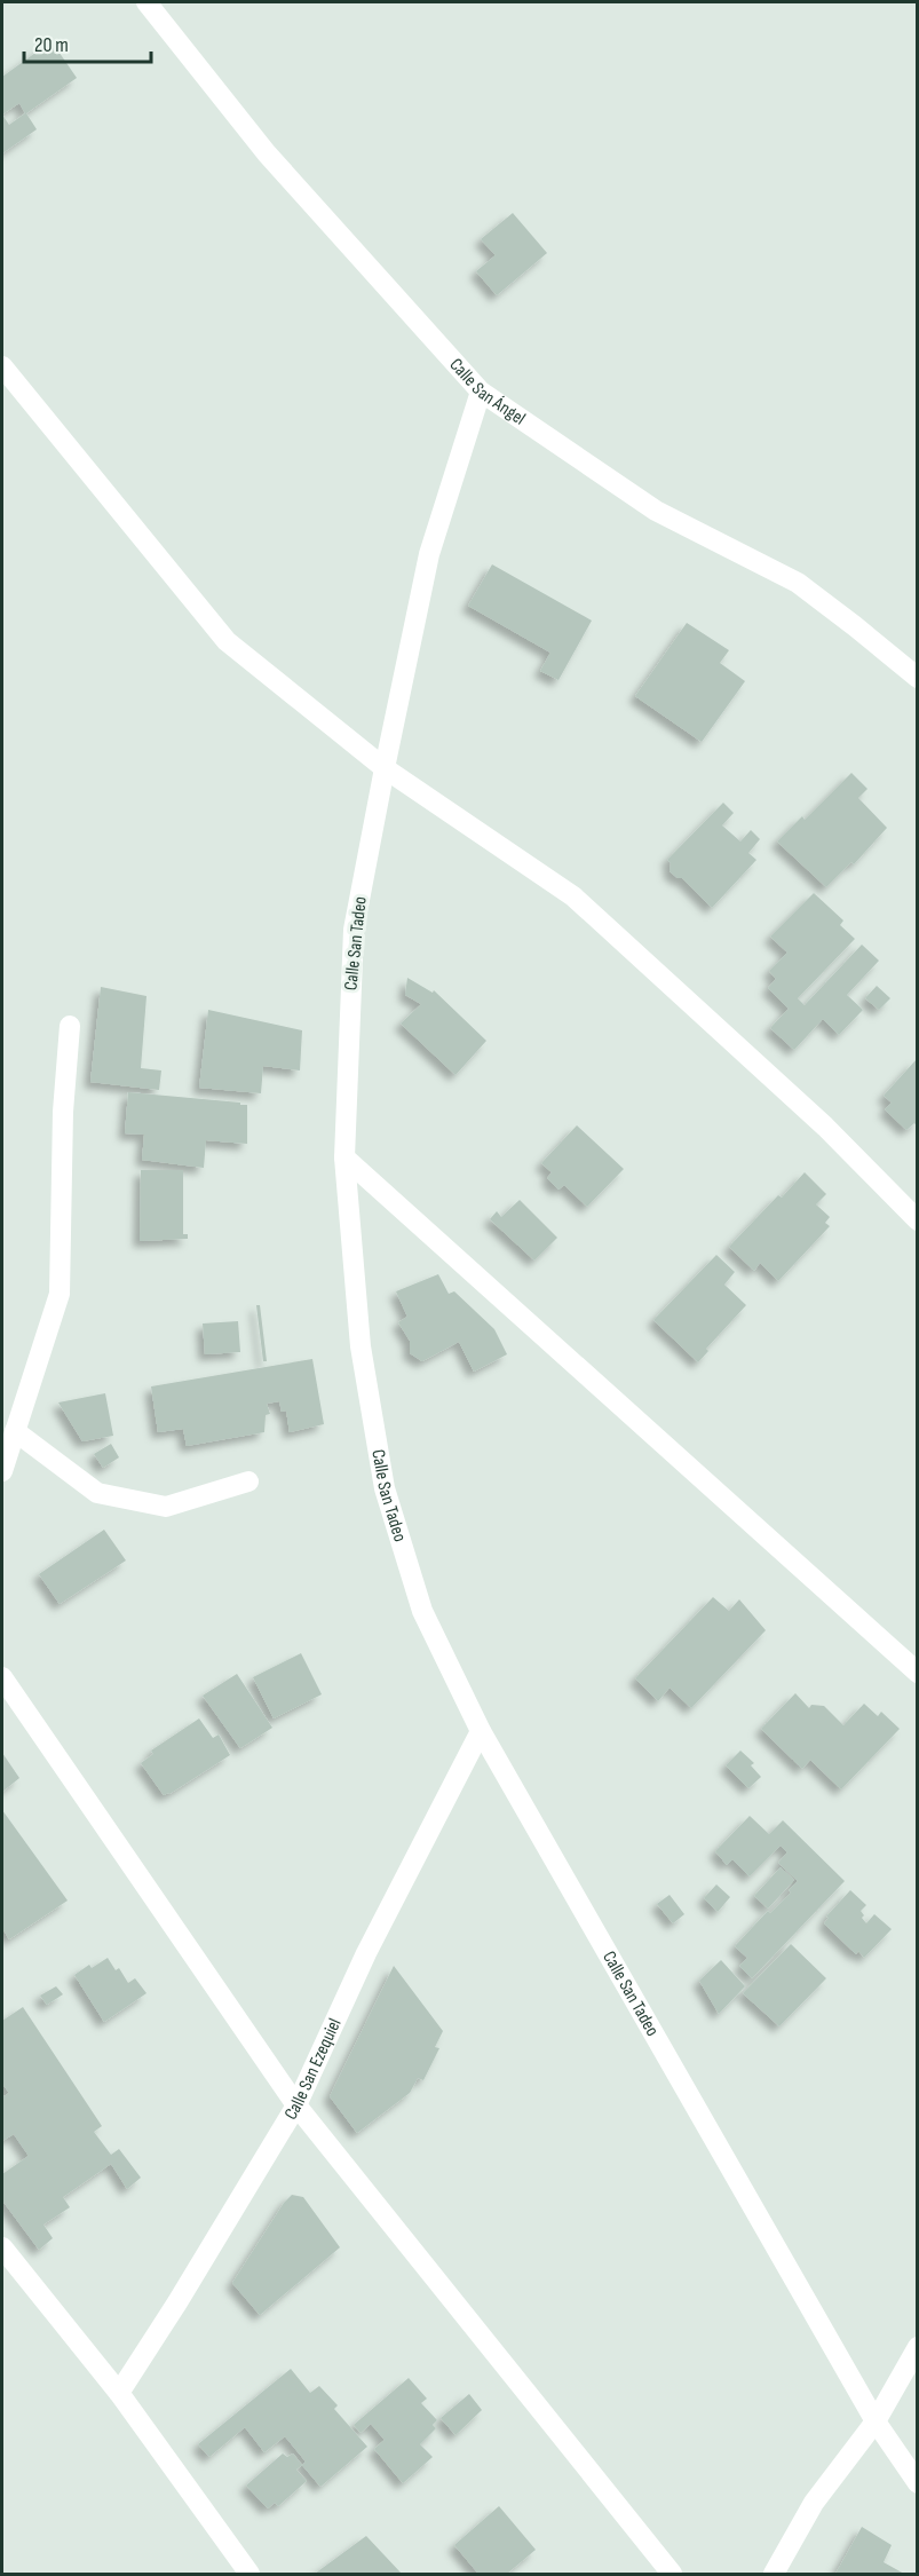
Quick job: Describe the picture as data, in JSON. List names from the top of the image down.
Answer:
{
  "streets": {
    "street": ["Calle San Ángel", "Calle San Tadeo", "Calle San Ezequiel"]
  },
  "crossings": [
    ["Calle San Ángel", "Calle San Tadeo"],
    ["Calle San Tadeo", "Calle San Ezequiel"]
  ],
  "scale_bar": "20 m"
}
